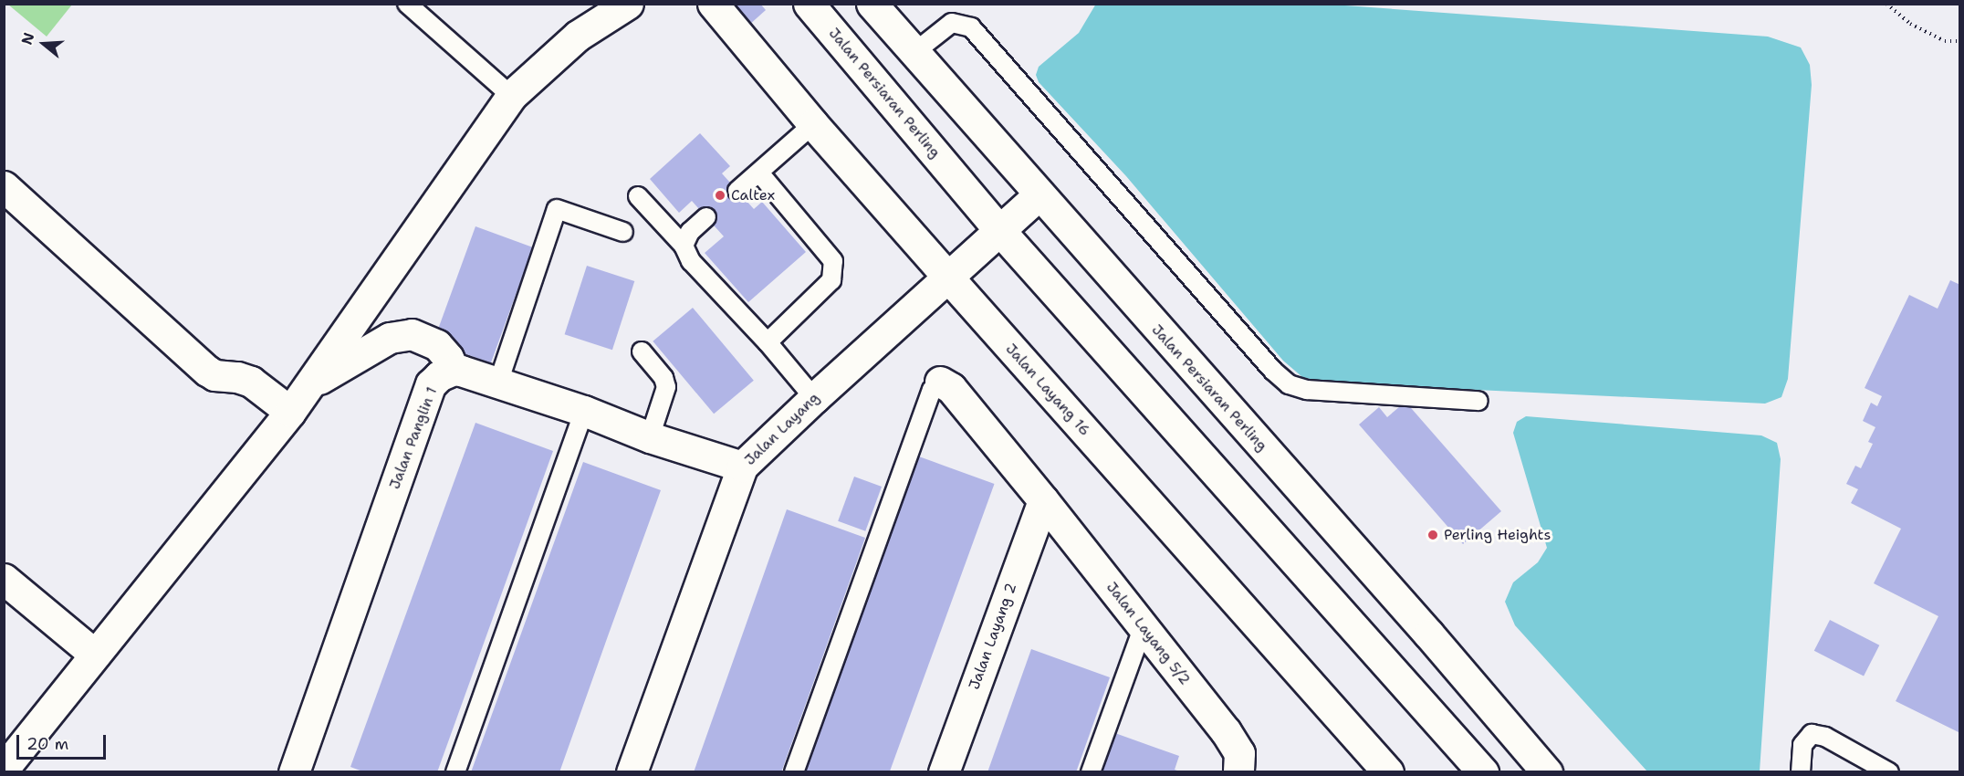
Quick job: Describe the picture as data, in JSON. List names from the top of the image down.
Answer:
{
  "streets": {
    "street": [
      "Jalan Persiaran Perling",
      "Jalan Layang 16",
      "Jalan Layang",
      "Jalan Panglin 1",
      "Jalan Layang 5/2",
      "Jalan Layang 2"
    ]
  },
  "crossings": [
    ["Jalan Persiaran Perling", "Jalan Layang"],
    ["Jalan Layang 16", "Jalan Layang"],
    ["Jalan Layang 5/2", "Jalan Layang 2"]
  ],
  "places": ["Caltex", "Perling Heights"],
  "scale_bar": "20 m",
  "north": "left"
}
